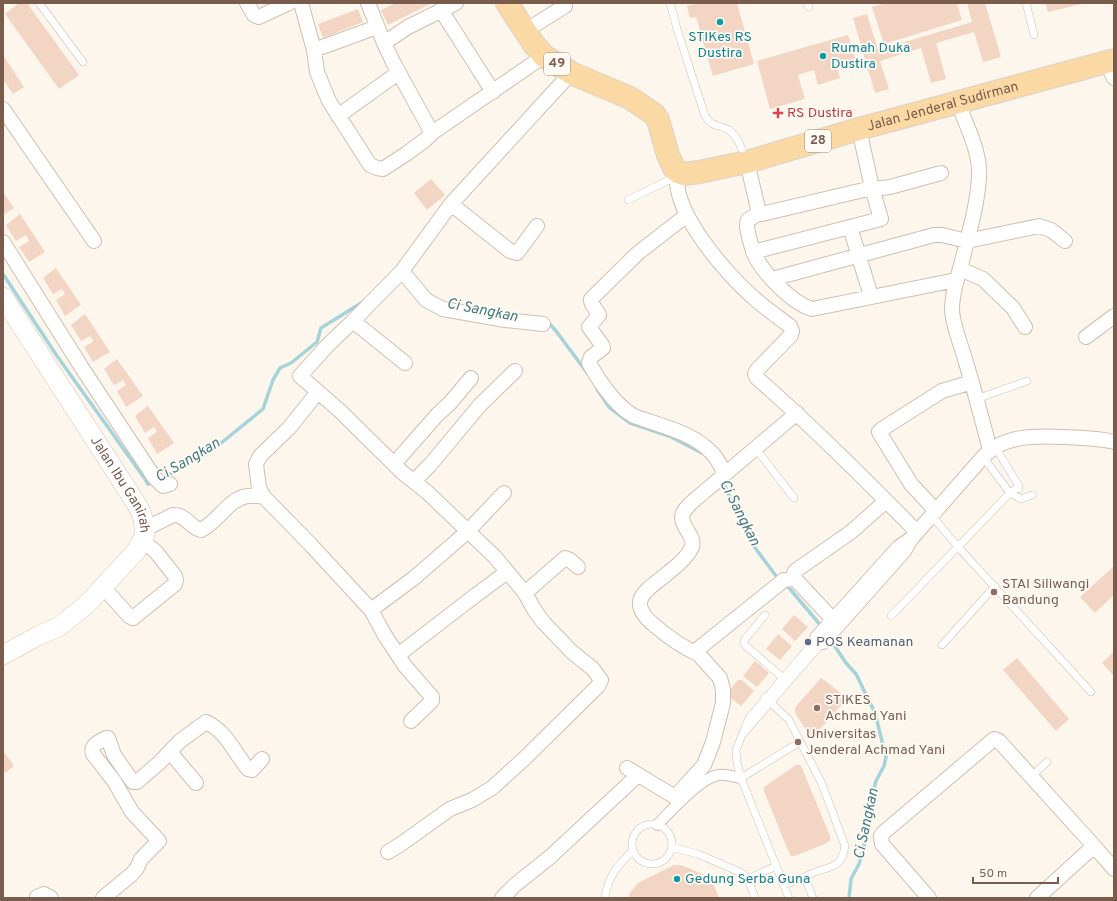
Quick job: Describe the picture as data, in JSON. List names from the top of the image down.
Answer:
{
  "streets": {
    "main road": [
      "49",
      "Jalan Jenderal Sudirman",
      "28",
      "Jalan Ibu Ganirah"
    ]
  },
  "crossings": [
    ["49", "Jalan Jenderal Sudirman"]
  ],
  "water": ["Ci Sangkan"],
  "places": {
    "other": [
      "STIKes RS Dustira",
      "Rumah Duka Dustira",
      "STAI Siliwangi Bandung",
      "POS Keamanan",
      "STIKES Achmad Yani",
      "Universitas Jenderal Achmad Yani",
      "Gedung Serba Guna"
    ],
    "health": ["RS Dustira"]
  },
  "scale_bar": "50 m"
}
